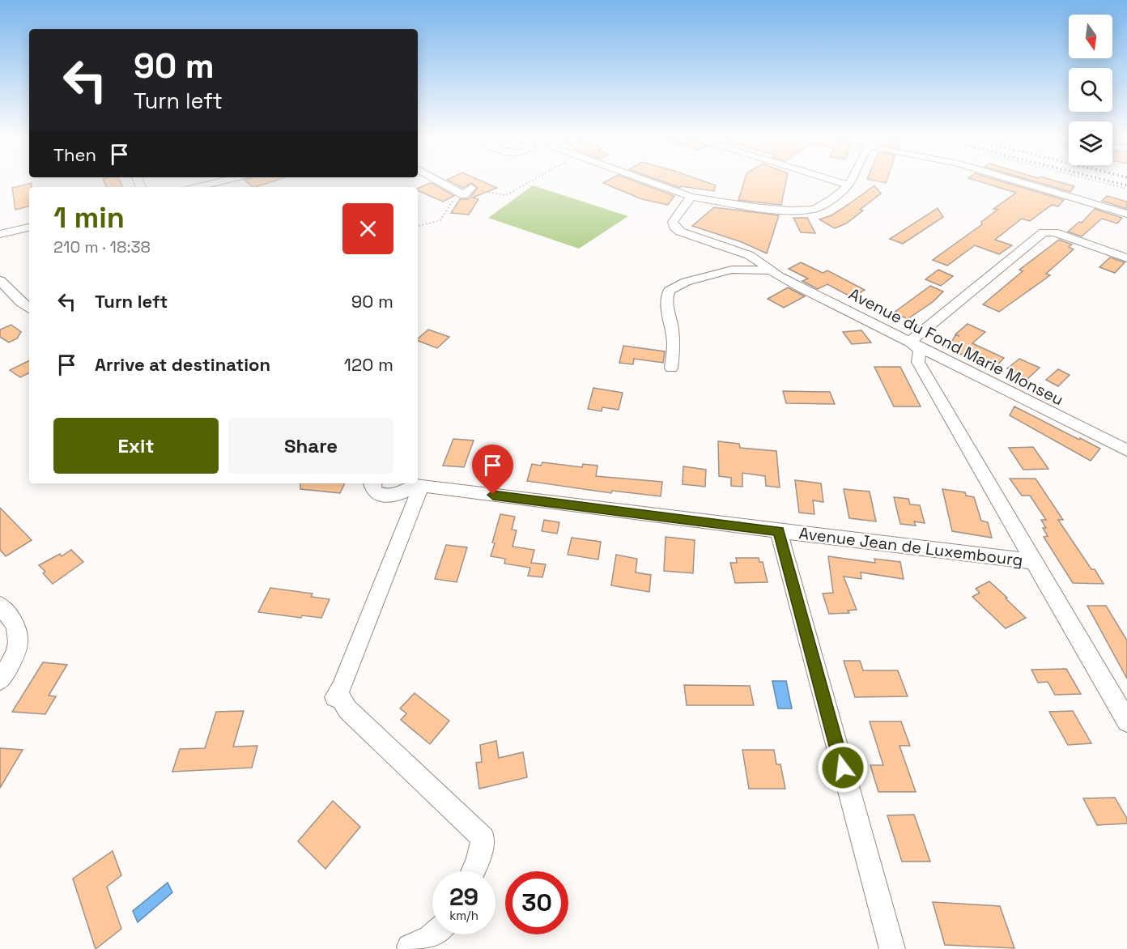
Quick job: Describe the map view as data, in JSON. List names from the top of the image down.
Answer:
{
  "streets": {
    "street": ["Avenue du Fond Marie Monseu", "Avenue Jean de Luxembourg"]
  },
  "north": "bottom",
  "page": {
    "turn": ["90 m", "Turn left"],
    "then": "Then",
    "heading": ["1 min", "210 m · 18:38"],
    "list": [
      {
        "name": "Turn left",
        "value": "90 m"
      },
      {
        "name": "Arrive at destination",
        "value": "120 m"
      }
    ],
    "buttons": ["Exit", "Share"],
    "speed": "29 km/h",
    "limit": "30"
  }
}
